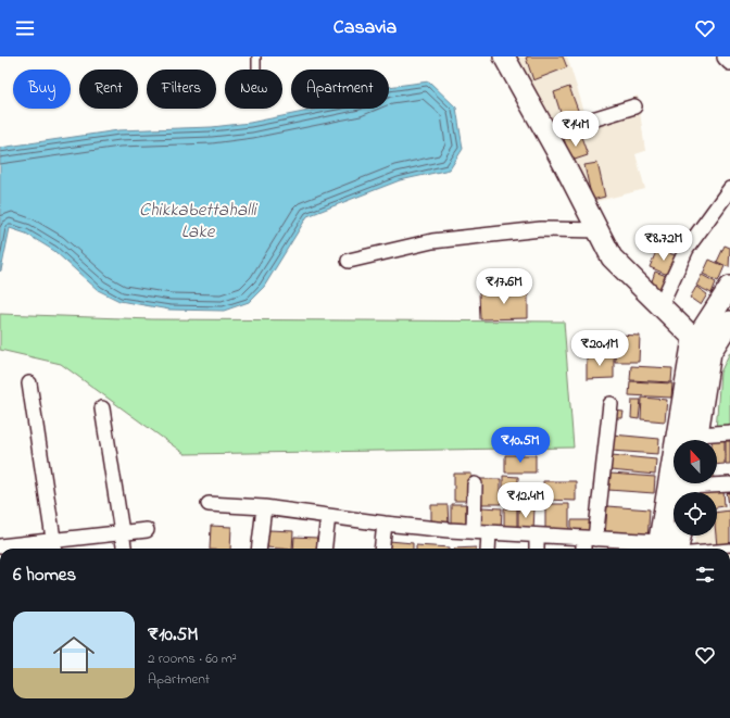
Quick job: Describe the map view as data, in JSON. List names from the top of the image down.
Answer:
{
  "water": ["Chikkabettahalli Lake"],
  "north": "top",
  "page": {
    "header": "Casavia",
    "chip": [
      "Buy",
      "Rent",
      "Filters",
      "New",
      "Apartment"
    ],
    "price": [
      "₹14M",
      "₹8.72M",
      "₹17.6M",
      "₹20.1M",
      "₹10.5M",
      "₹12.4M"
    ],
    "heading": "6 homes",
    "list": [
      {
        "name": "₹10.5M",
        "note": "2 rooms · 60 m² · Apartment"
      }
    ]
  }
}
